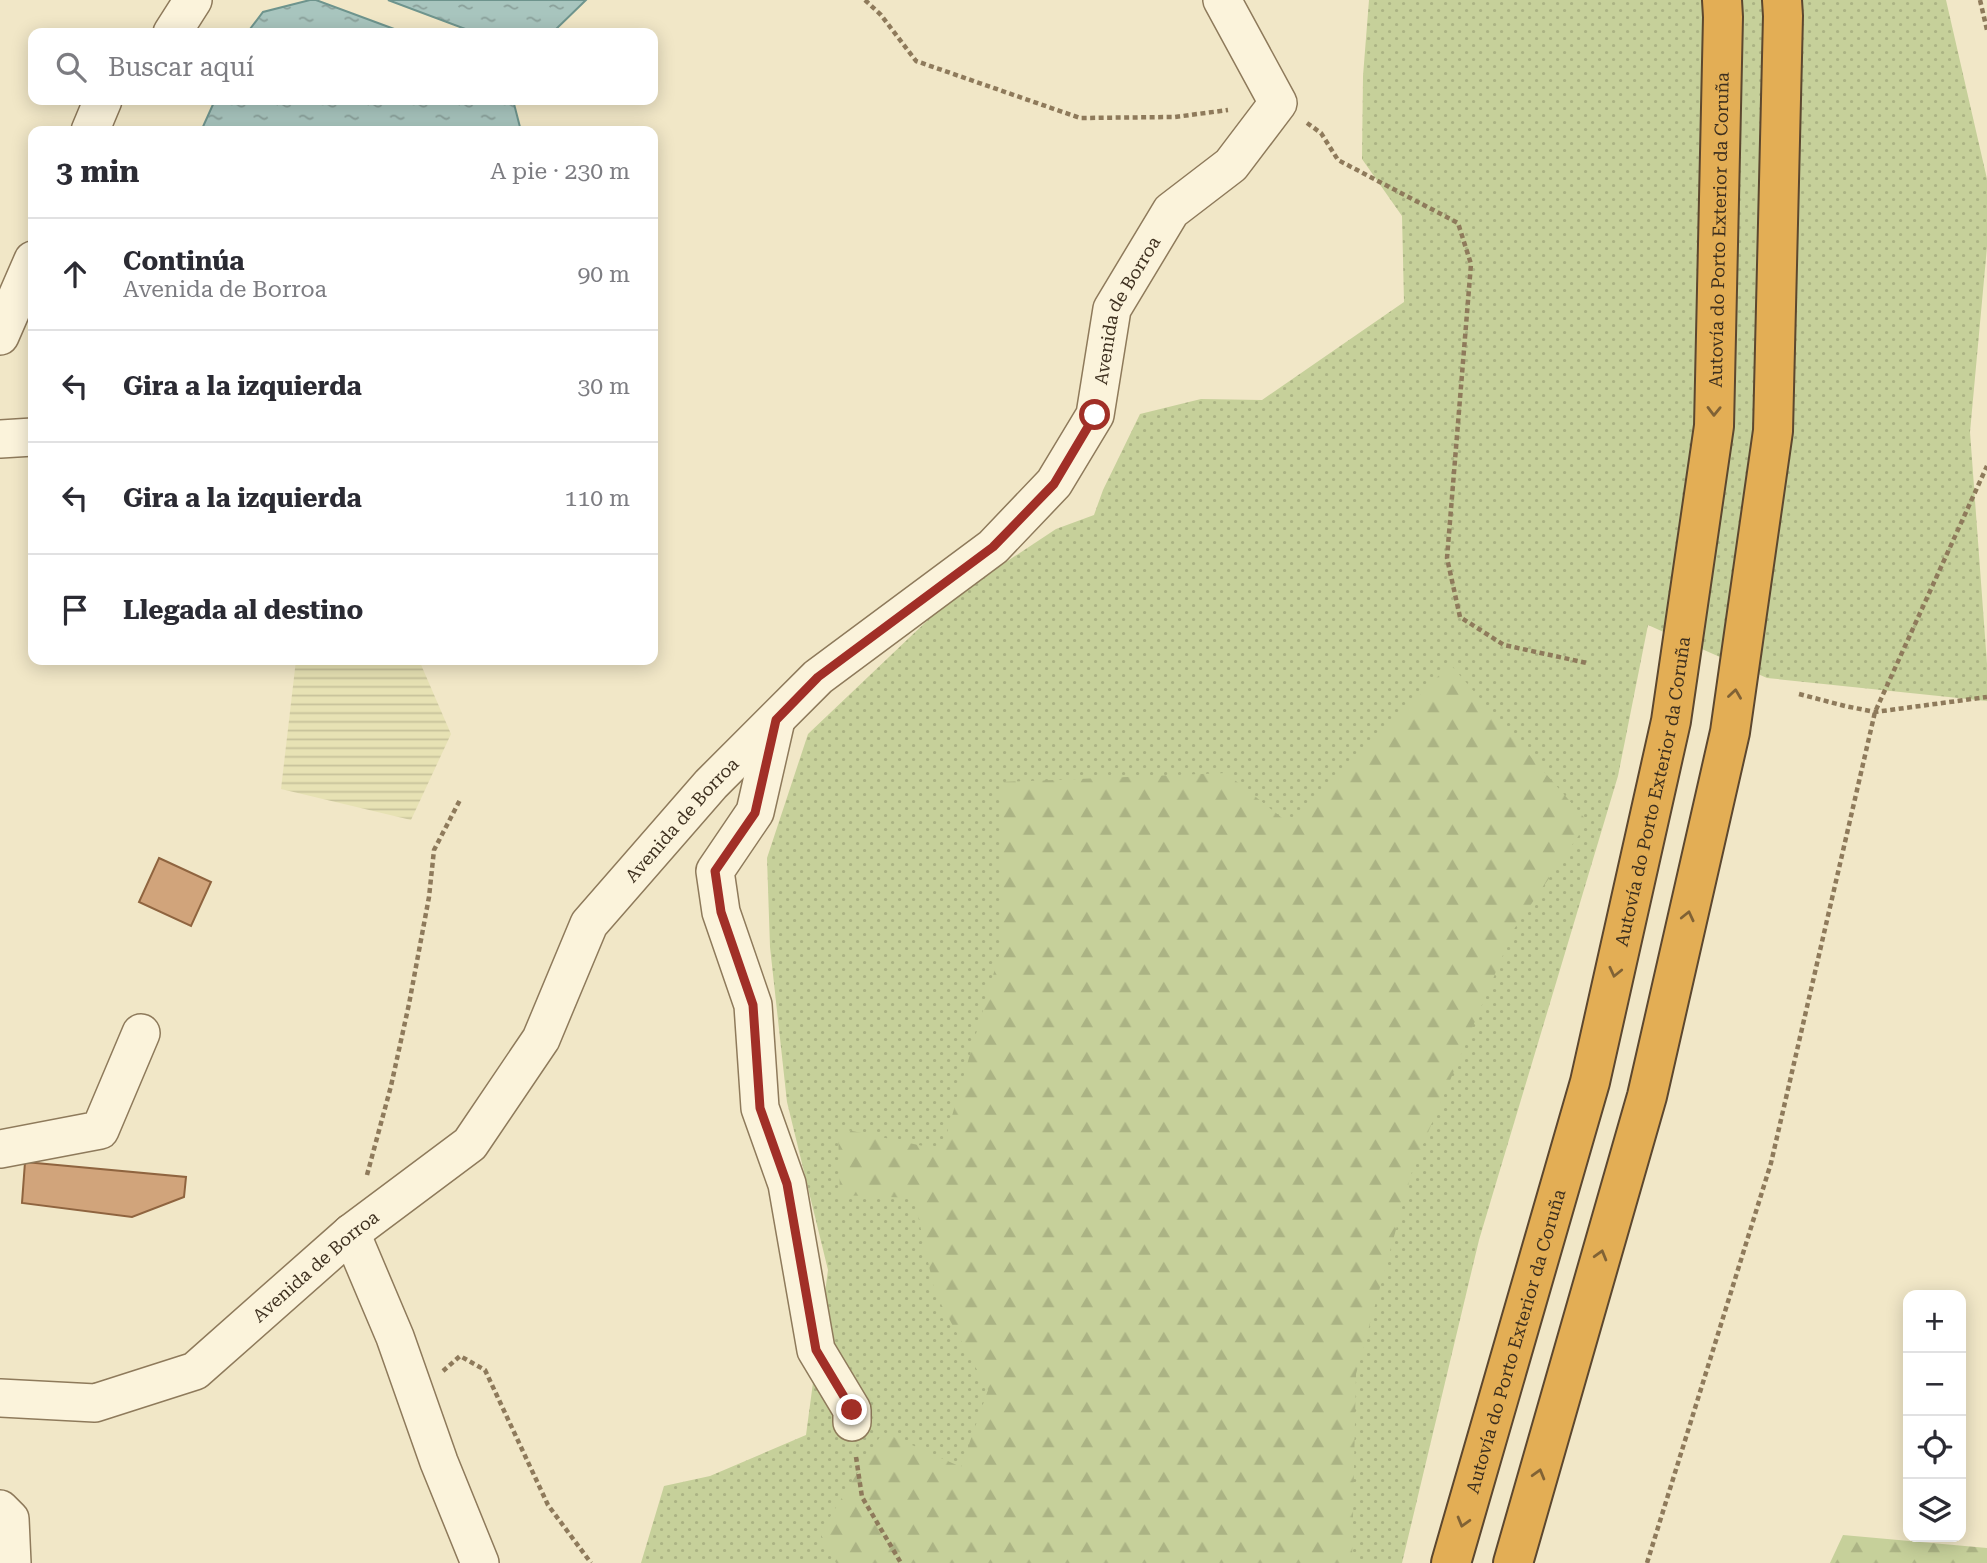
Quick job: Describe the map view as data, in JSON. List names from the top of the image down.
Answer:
{
  "streets": {
    "highway": ["Autovía do Porto Exterior da Coruña"],
    "street": ["Avenida de Borroa"]
  },
  "page": {
    "search": "Buscar aquí",
    "heading": ["3 min", "A pie · 230 m"],
    "list": [
      ["Continúa", "Avenida de Borroa", "90 m"],
      ["Gira a la izquierda", "30 m"],
      ["Gira a la izquierda", "110 m"],
      "Llegada al destino"
    ],
    "map_buttons": ["+", "−"]
  }
}
